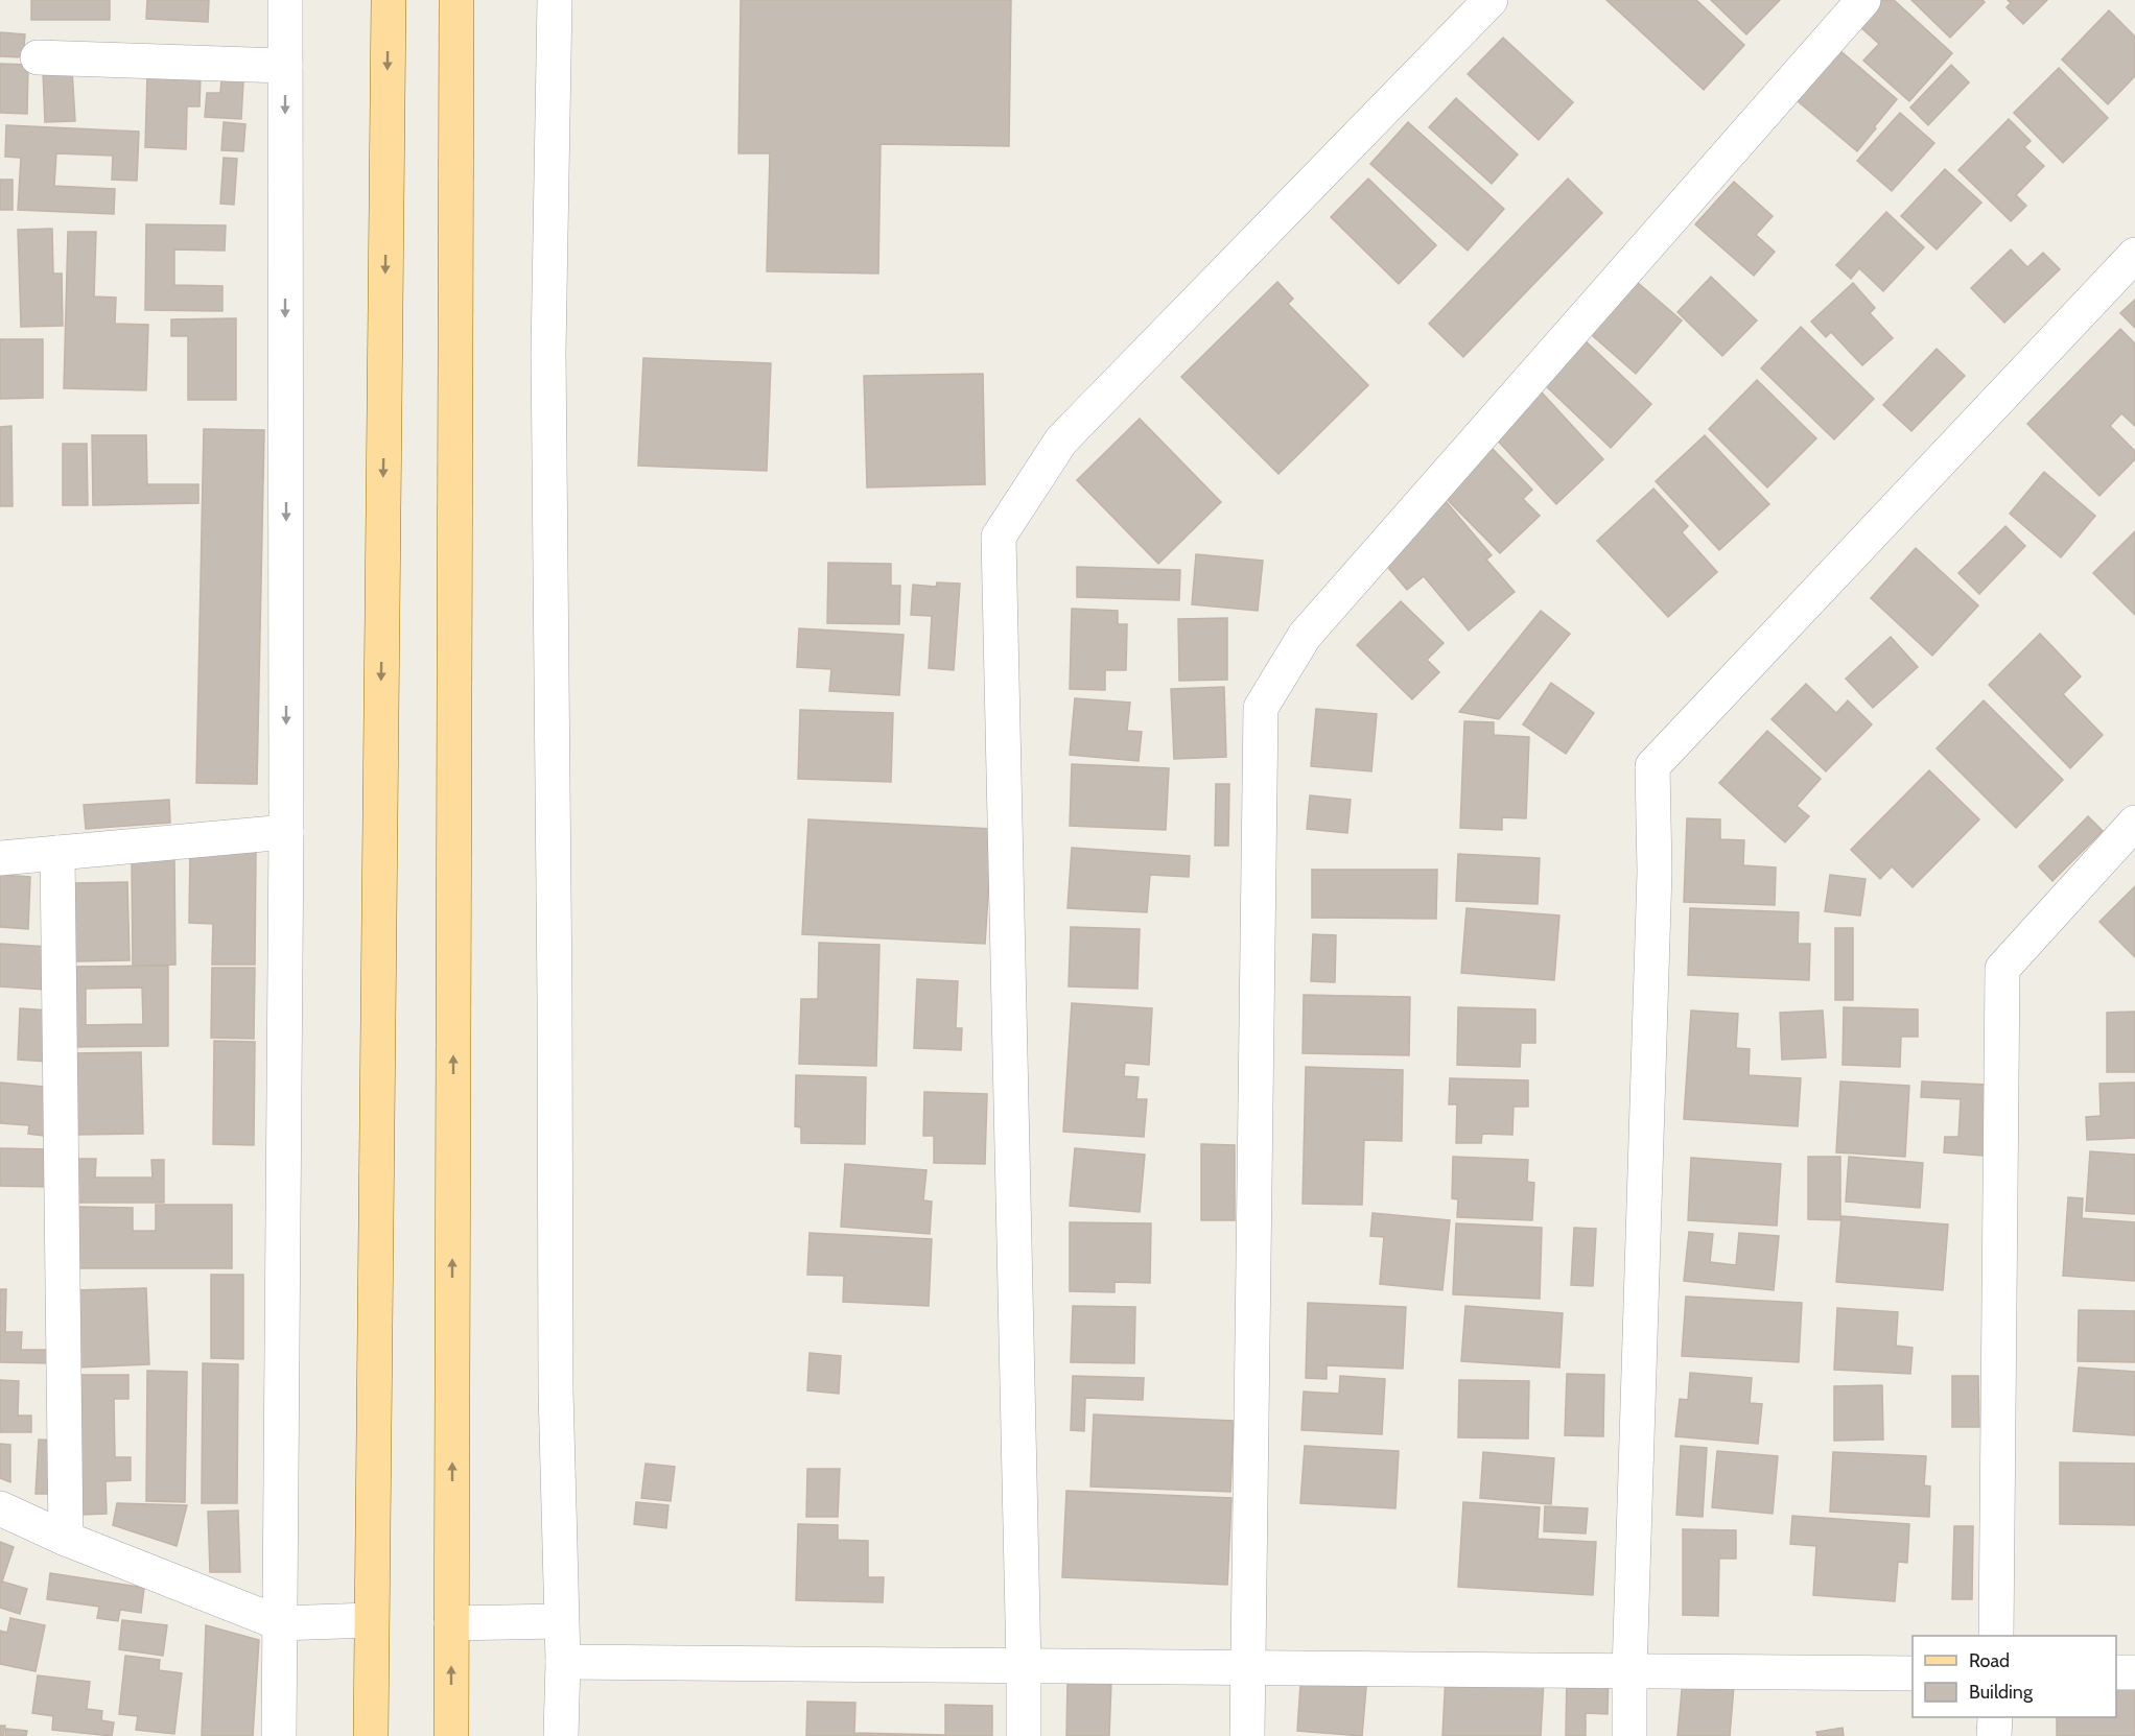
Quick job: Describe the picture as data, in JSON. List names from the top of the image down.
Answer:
{
  "legend": ["Road", "Building"]
}
